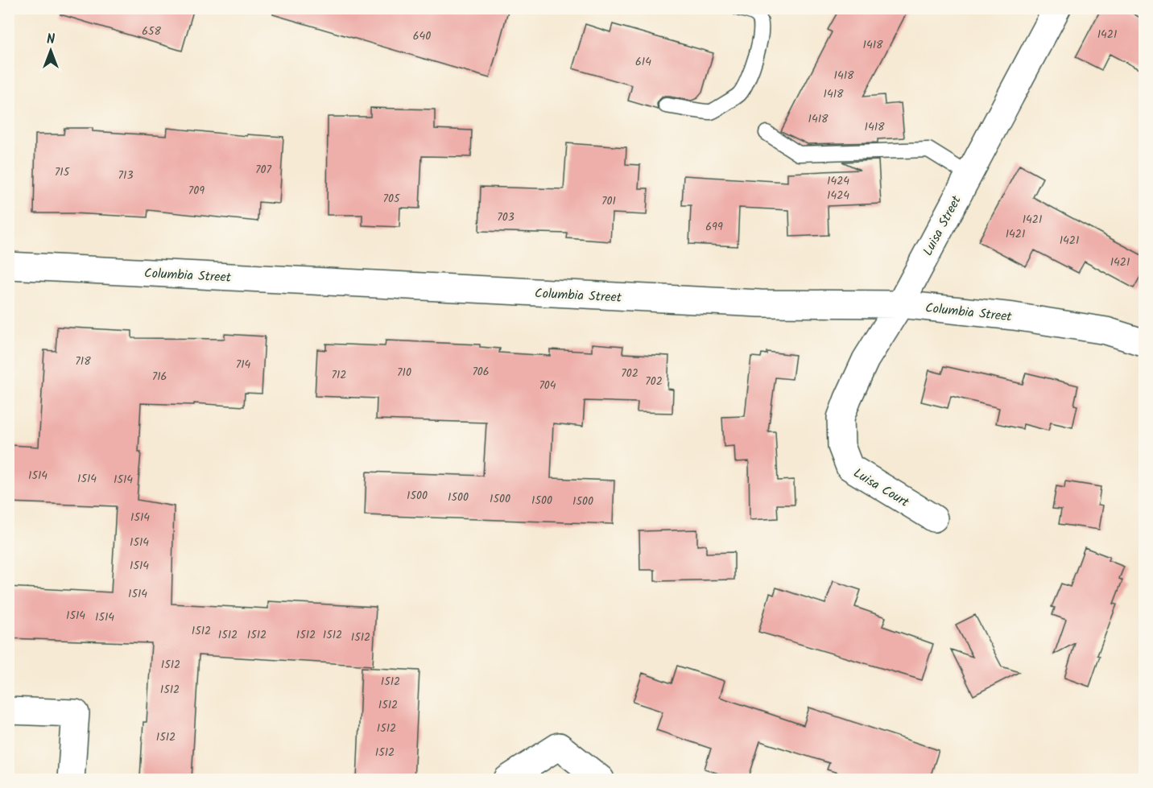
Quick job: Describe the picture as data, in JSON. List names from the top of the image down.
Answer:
{
  "streets": {
    "street": ["Luisa Street", "Columbia Street", "Luisa Court"]
  },
  "crossings": [
    ["Luisa Street", "Columbia Street"],
    ["Luisa Street", "Luisa Court"]
  ],
  "house_numbers": [
    "658",
    "1421",
    "640",
    "1418",
    "614",
    "1418",
    "1418",
    "1418",
    "1418",
    "707",
    "715",
    "713",
    "1424",
    "709",
    "1424",
    "705",
    "701",
    "703",
    "1421",
    "699",
    "1421",
    "1421",
    "1421",
    "718",
    "714",
    "706",
    "710",
    "702",
    "712",
    "716",
    "702",
    "704",
    "1514",
    "1514",
    "1514",
    "1500",
    "1500",
    "1500",
    "1500",
    "1500",
    "1514",
    "1514",
    "1514",
    "1514",
    "1514",
    "1514",
    "1512",
    "1512",
    "1512",
    "1512",
    "1512",
    "1512",
    "1512",
    "1512",
    "1512",
    "1512",
    "1512",
    "1512",
    "1512"
  ],
  "north": "top"
}
